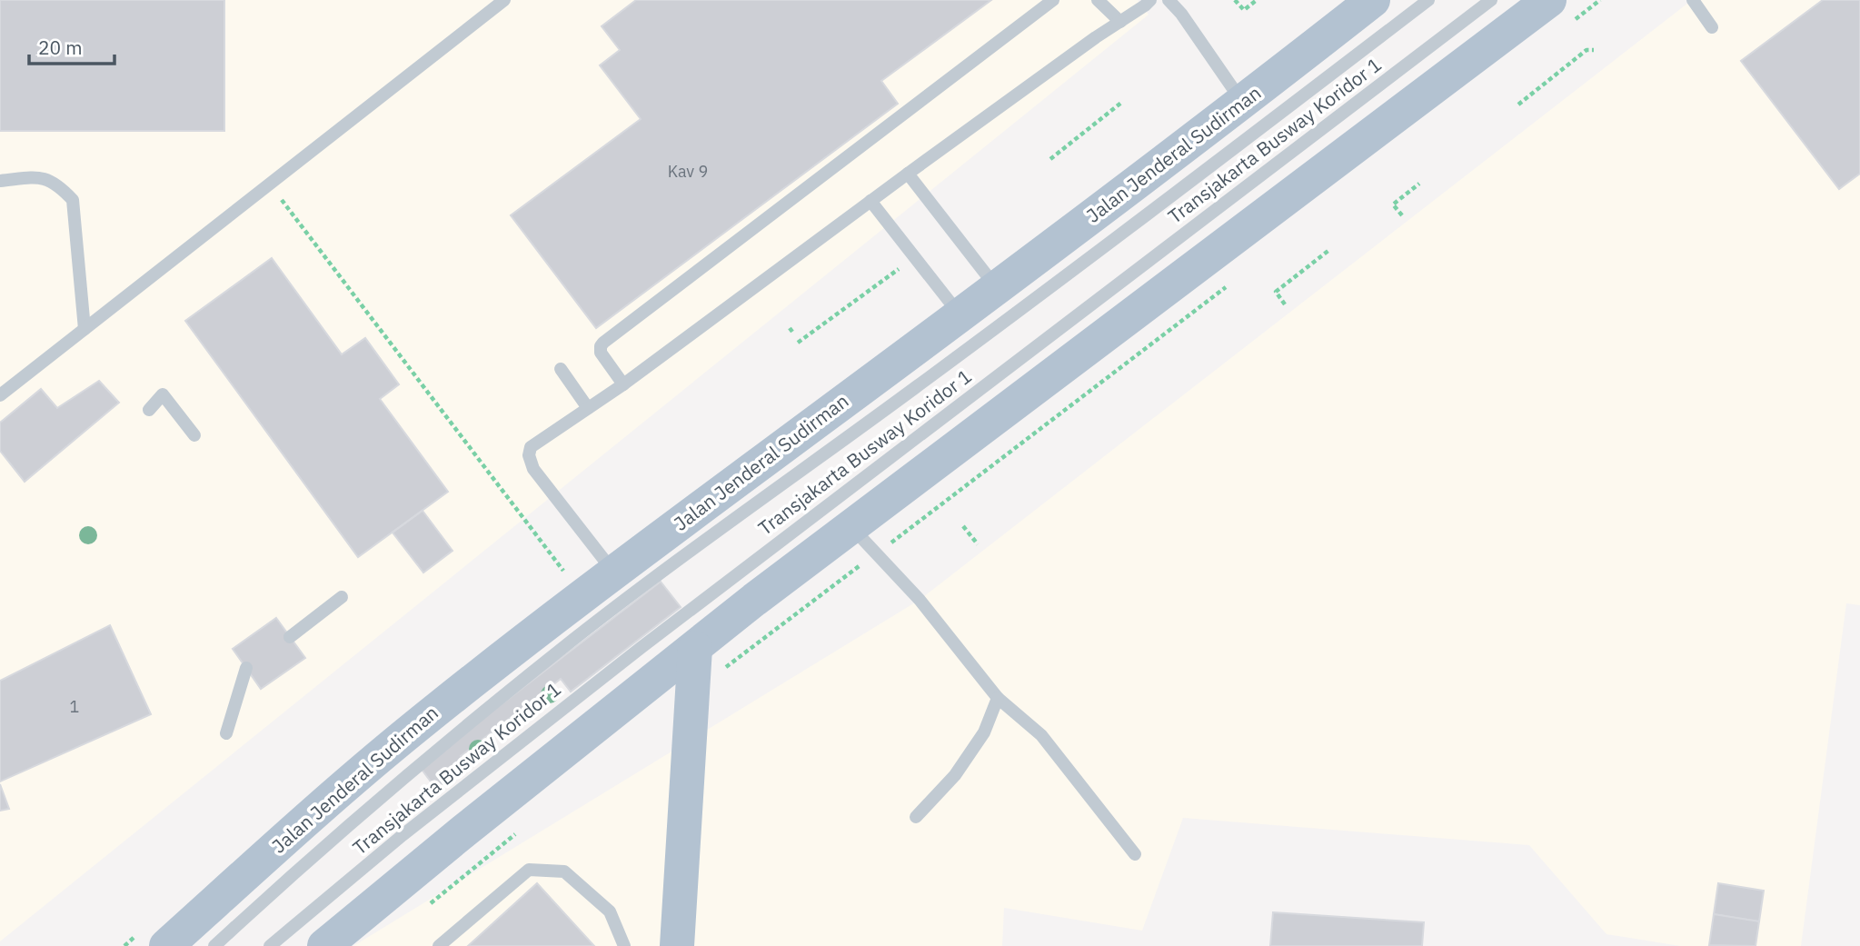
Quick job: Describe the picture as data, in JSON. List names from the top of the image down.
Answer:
{
  "streets": {
    "main road": ["Jalan Jenderal Sudirman"],
    "lane": ["Transjakarta Busway Koridor 1"]
  },
  "house_numbers": ["Kav 9", "1"],
  "scale_bar": "20 m"
}
